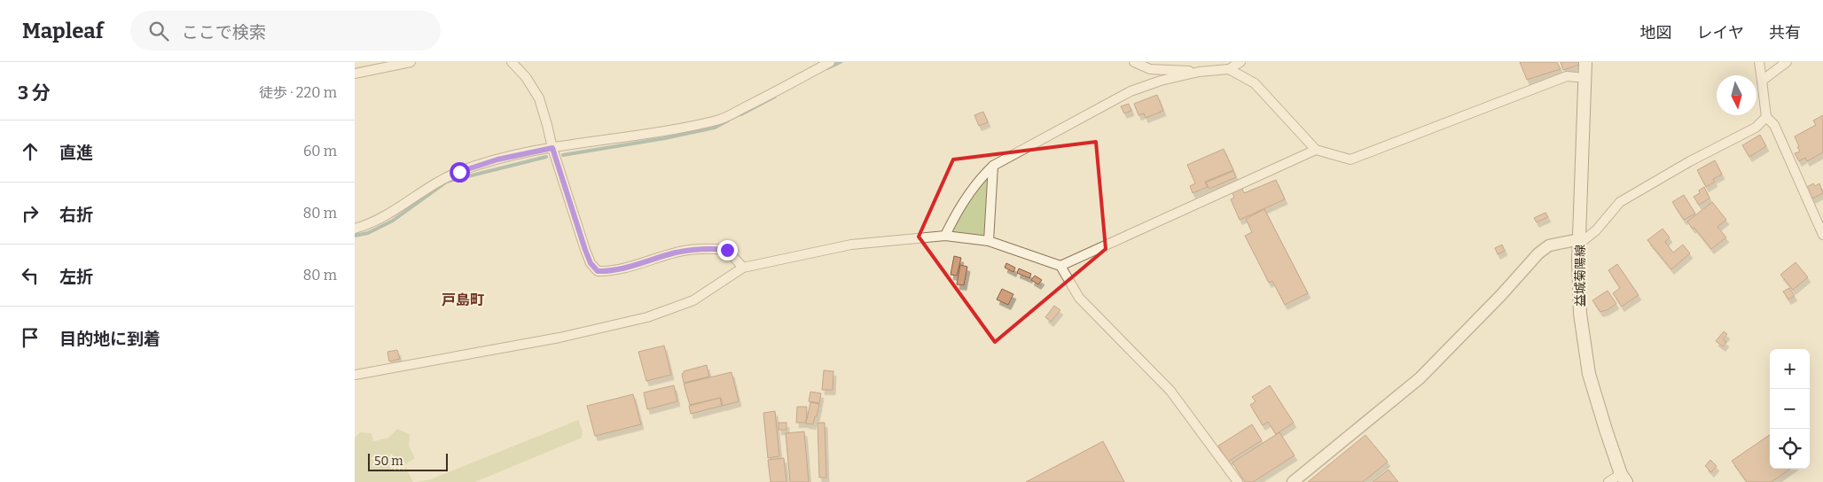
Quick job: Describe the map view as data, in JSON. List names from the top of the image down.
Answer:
{
  "streets": {
    "main road": ["益城菊陽線"]
  },
  "districts": ["戸島町"],
  "scale_bar": "50 m",
  "north": "bottom",
  "page": {
    "header": "Mapleaf",
    "search": "ここで検索",
    "nav": ["地図", "レイヤ", "共有"],
    "heading": ["3 分", "徒歩 · 220 m"],
    "list": [
      ["直進", "60 m"],
      ["右折", "80 m"],
      ["左折", "80 m"],
      "目的地に到着"
    ],
    "map_buttons": ["+", "−"],
    "scale": "50 m"
  }
}
